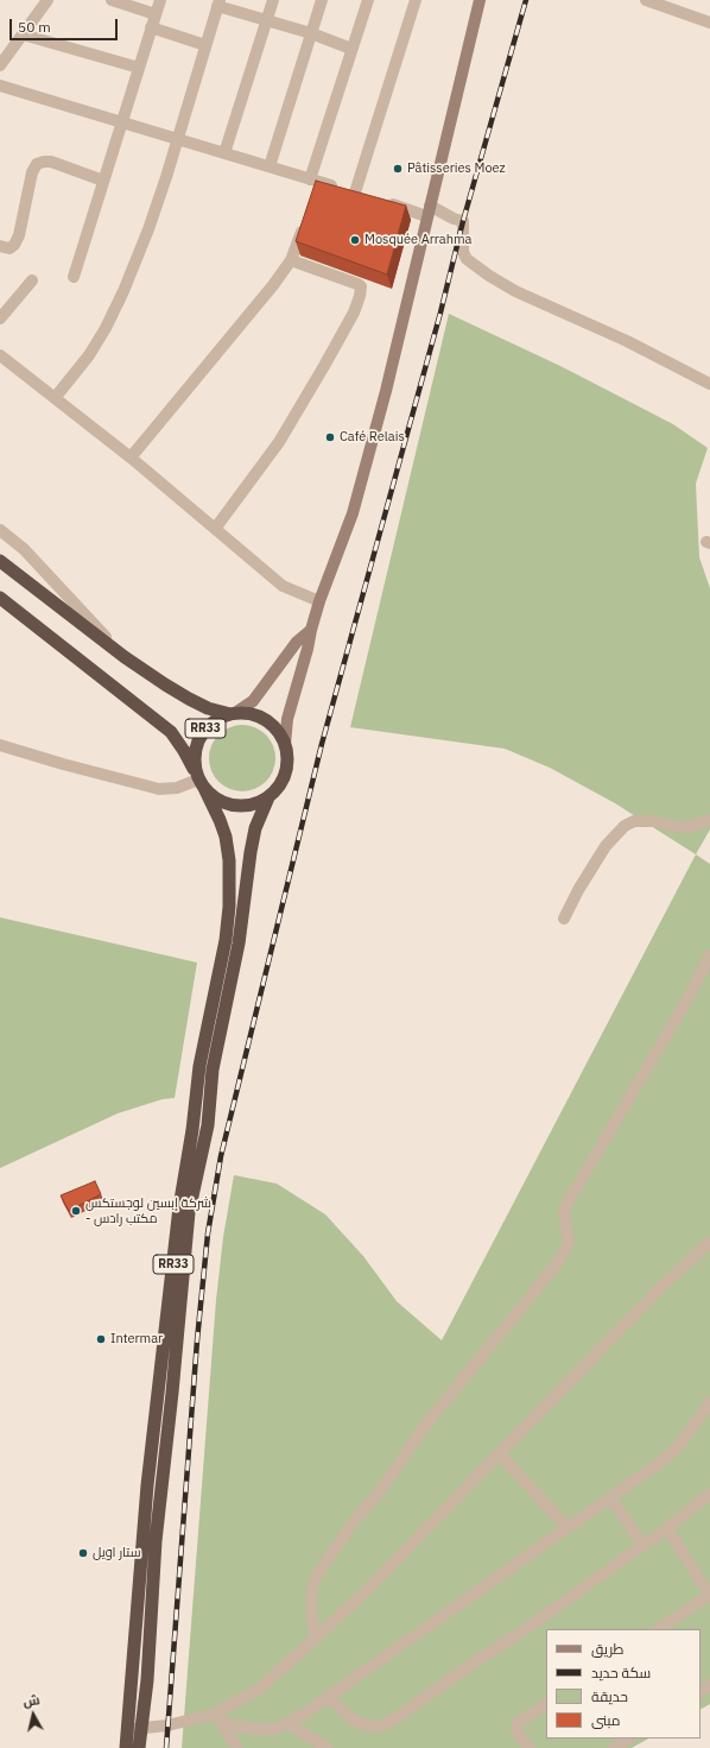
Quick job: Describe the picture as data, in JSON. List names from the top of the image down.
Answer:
{
  "streets": {
    "highway": ["RR33"]
  },
  "places": [
    "Pâtisseries Moez",
    "Mosquée Arrahma",
    "Café Relais",
    "شركة إبسين لوجستكس - مكتب رادس",
    "Intermar",
    "ستار اويل"
  ],
  "legend": [
    "طريق",
    "سكة حديد",
    "حديقة",
    "مبنى"
  ],
  "scale_bar": "50 m",
  "north": "top"
}
